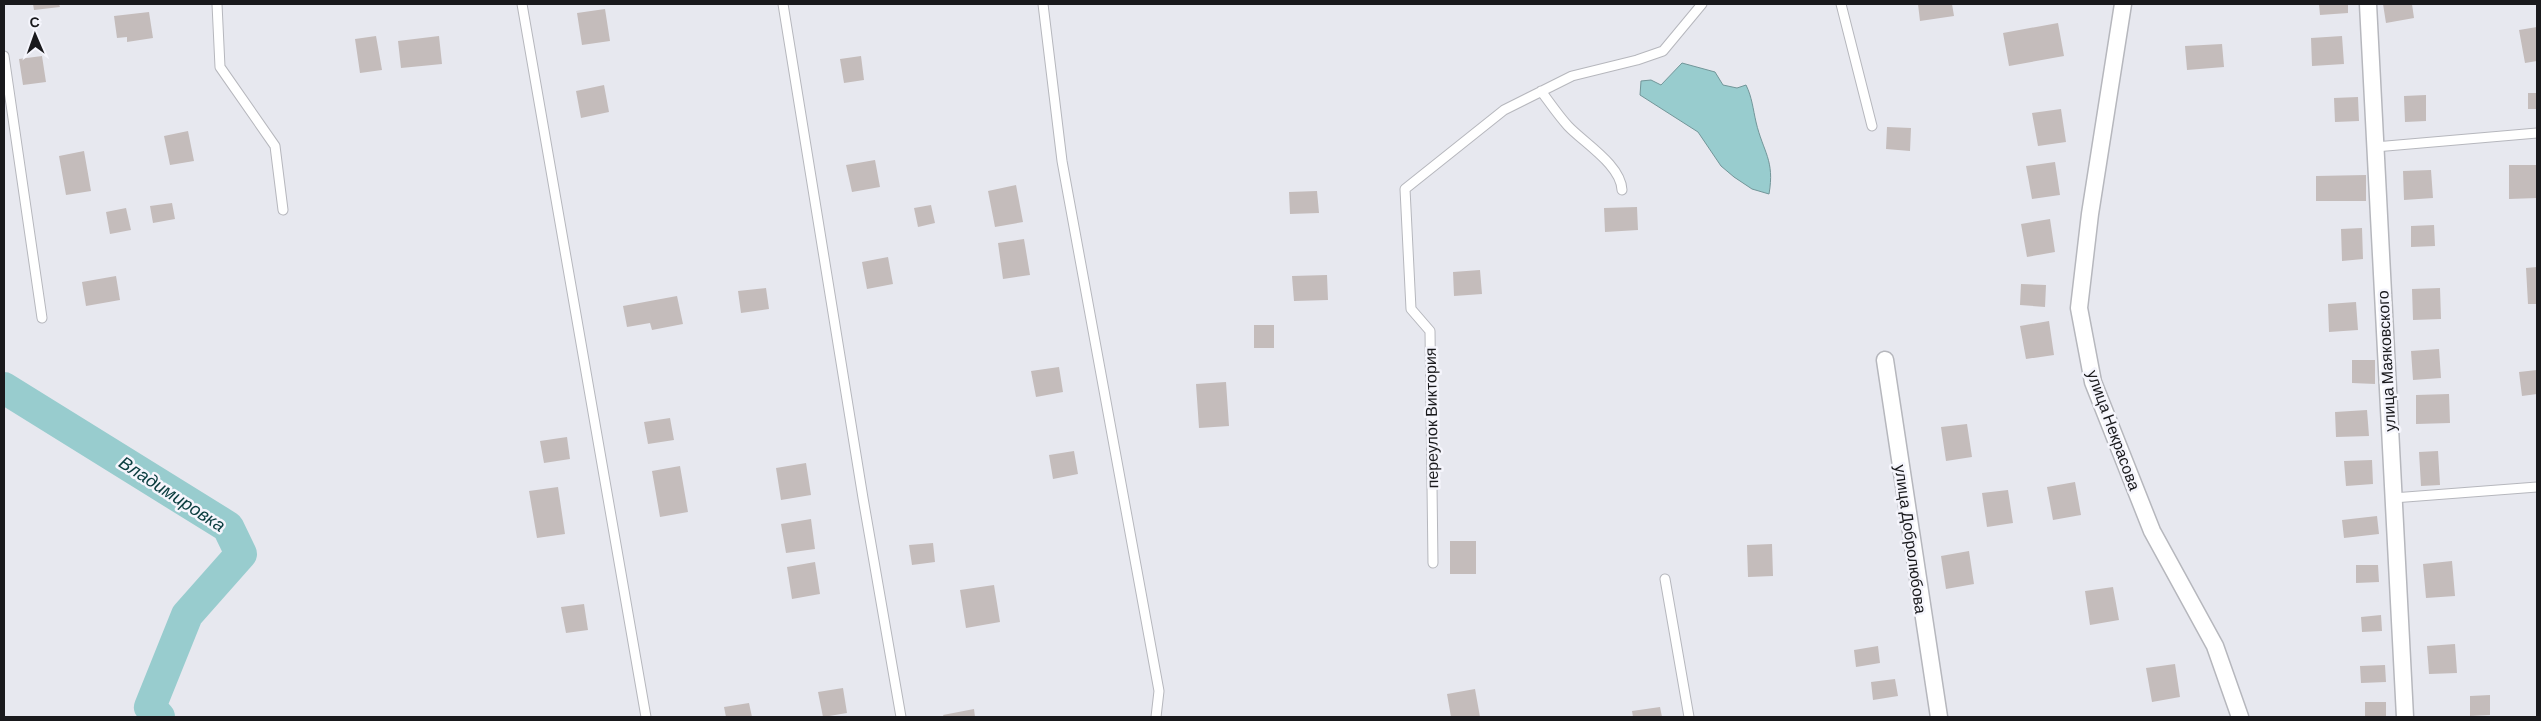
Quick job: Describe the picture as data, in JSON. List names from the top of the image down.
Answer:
{
  "streets": {
    "street": ["улица Маяковского", "улица Некрасова", "улица Добролюбова"],
    "lane": ["переулок Виктория"]
  },
  "water": ["Владимировка"],
  "north": "top"
}
